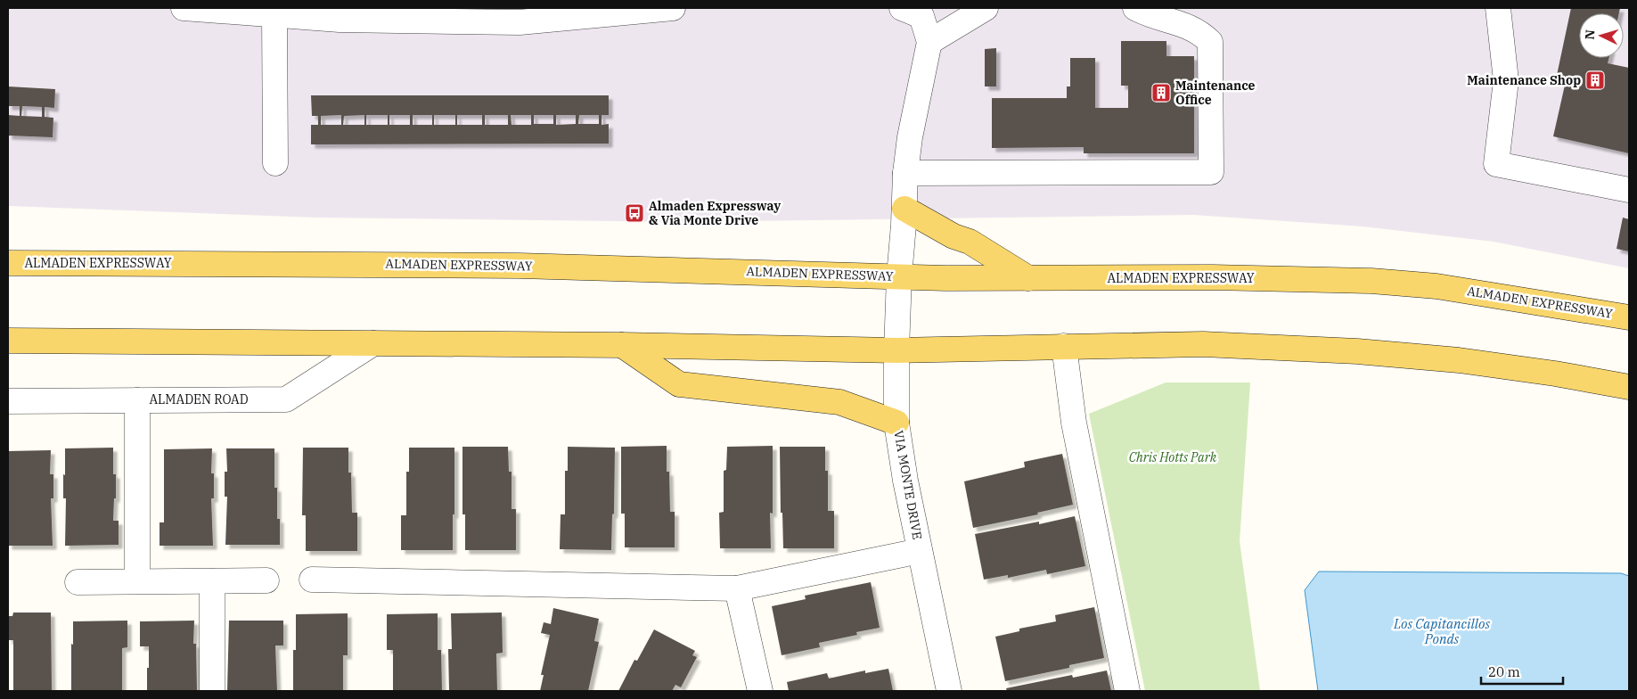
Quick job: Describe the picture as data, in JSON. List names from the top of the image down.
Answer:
{
  "streets": {
    "main road": ["ALMADEN EXPRESSWAY"],
    "street": ["ALMADEN ROAD", "VIA MONTE DRIVE"]
  },
  "crossings": [
    ["ALMADEN EXPRESSWAY", "VIA MONTE DRIVE"]
  ],
  "water": ["Los Capitancillos Ponds"],
  "parks": ["Chris Hotts Park"],
  "places": {
    "building": ["Maintenance Shop", "Maintenance Office"],
    "bus stop": ["Almaden Expressway & Via Monte Drive"]
  },
  "scale_bar": "20 m",
  "north": "left"
}
